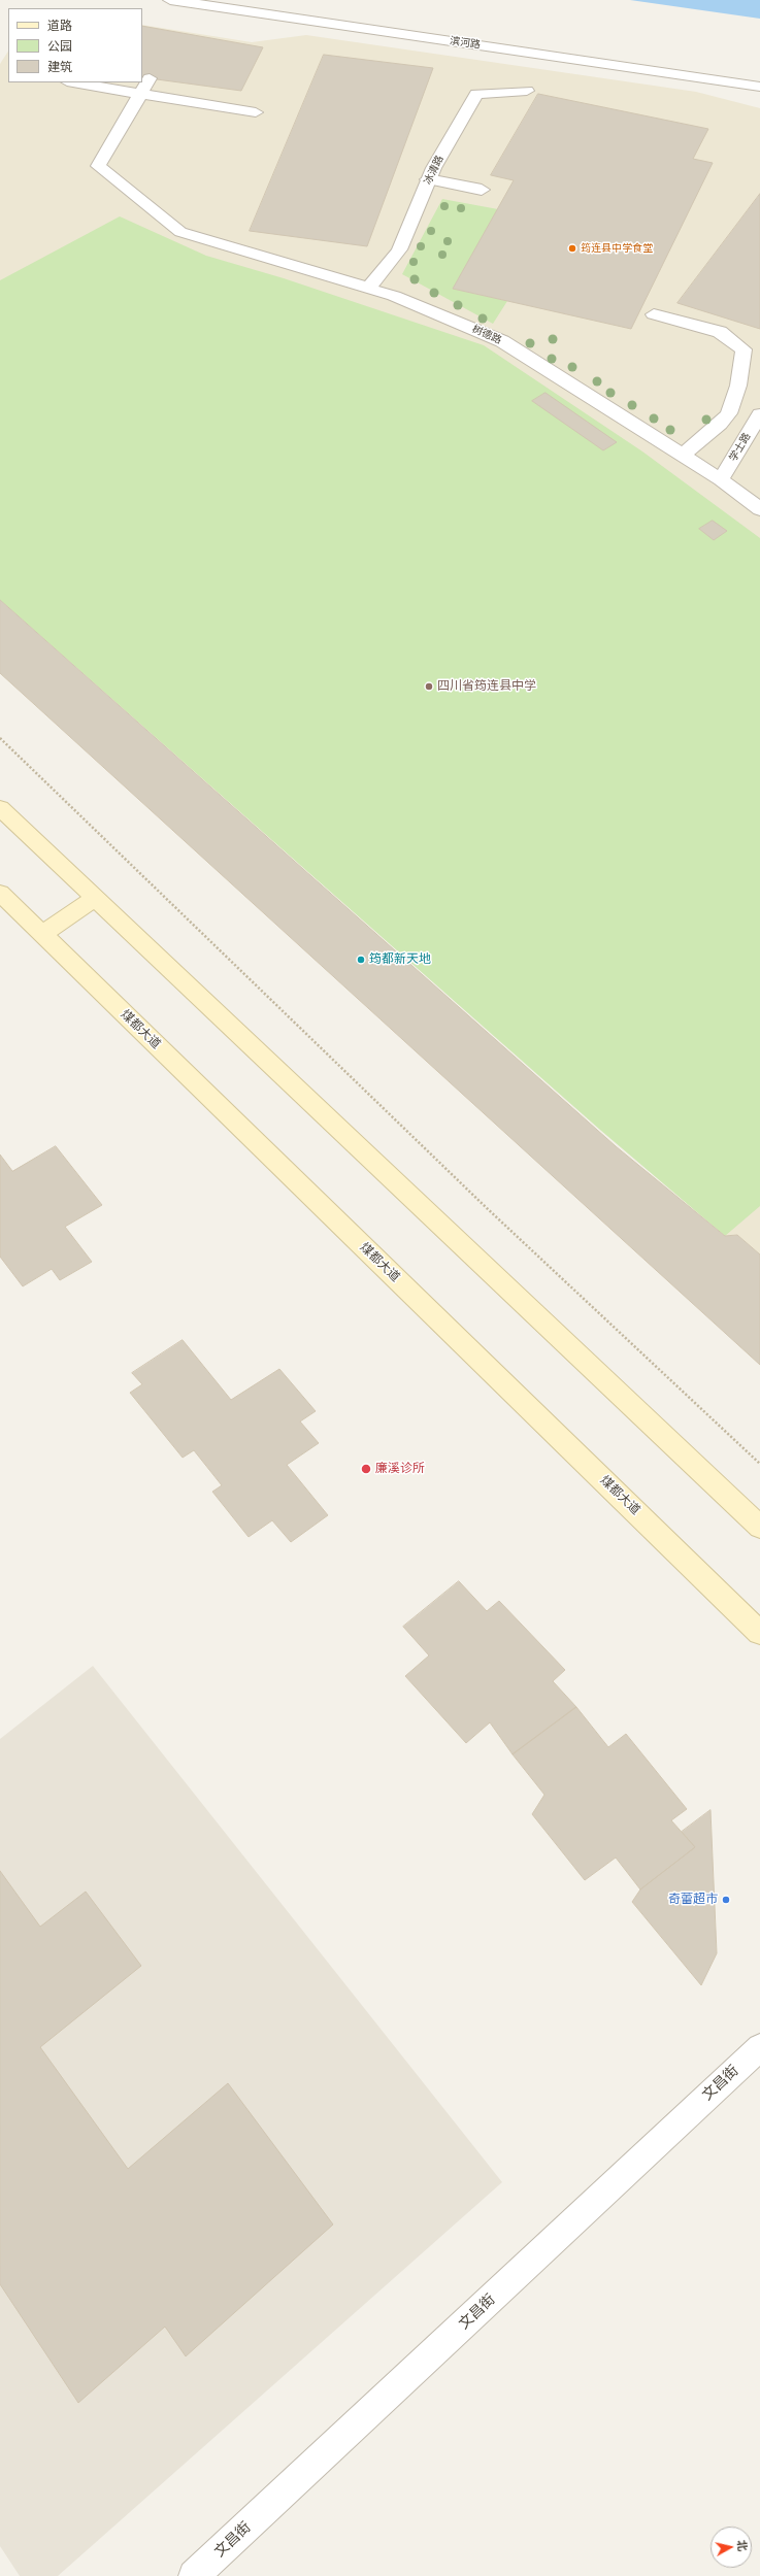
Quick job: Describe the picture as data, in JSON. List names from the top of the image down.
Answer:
{
  "streets": {
    "main road": ["煤都大道"],
    "street": [
      "滨河路",
      "冰清路",
      "树德路",
      "学士路",
      "文昌街"
    ]
  },
  "crossings": [
    ["冰清路", "树德路"],
    ["树德路", "学士路"]
  ],
  "places": [
    "筠连县中学食堂",
    "四川省筠连县中学",
    "筠都新天地",
    "廉溪诊所",
    "奇蕾超市"
  ],
  "legend": ["道路", "公园", "建筑"],
  "north": "right"
}
